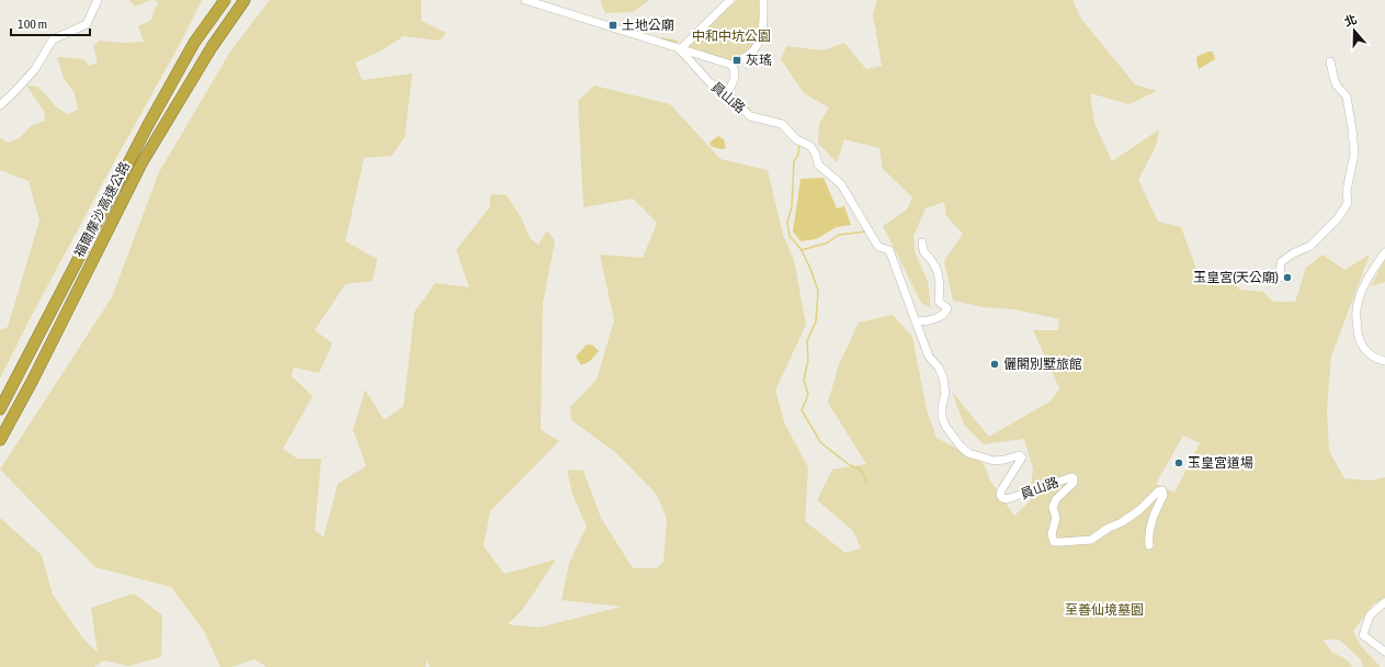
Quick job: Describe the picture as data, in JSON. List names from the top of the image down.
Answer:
{
  "streets": {
    "highway": ["福爾摩沙高速公路"],
    "street": ["員山路"]
  },
  "parks": ["中和中坑公園", "至善仙境墓園"],
  "places": {
    "transit": ["土地公廟", "灰瑤"],
    "other": ["玉皇宮(天公廟)", "儷閣別墅旅館", "玉皇宮道場"]
  },
  "scale_bar": "100 m",
  "north": "top"
}
